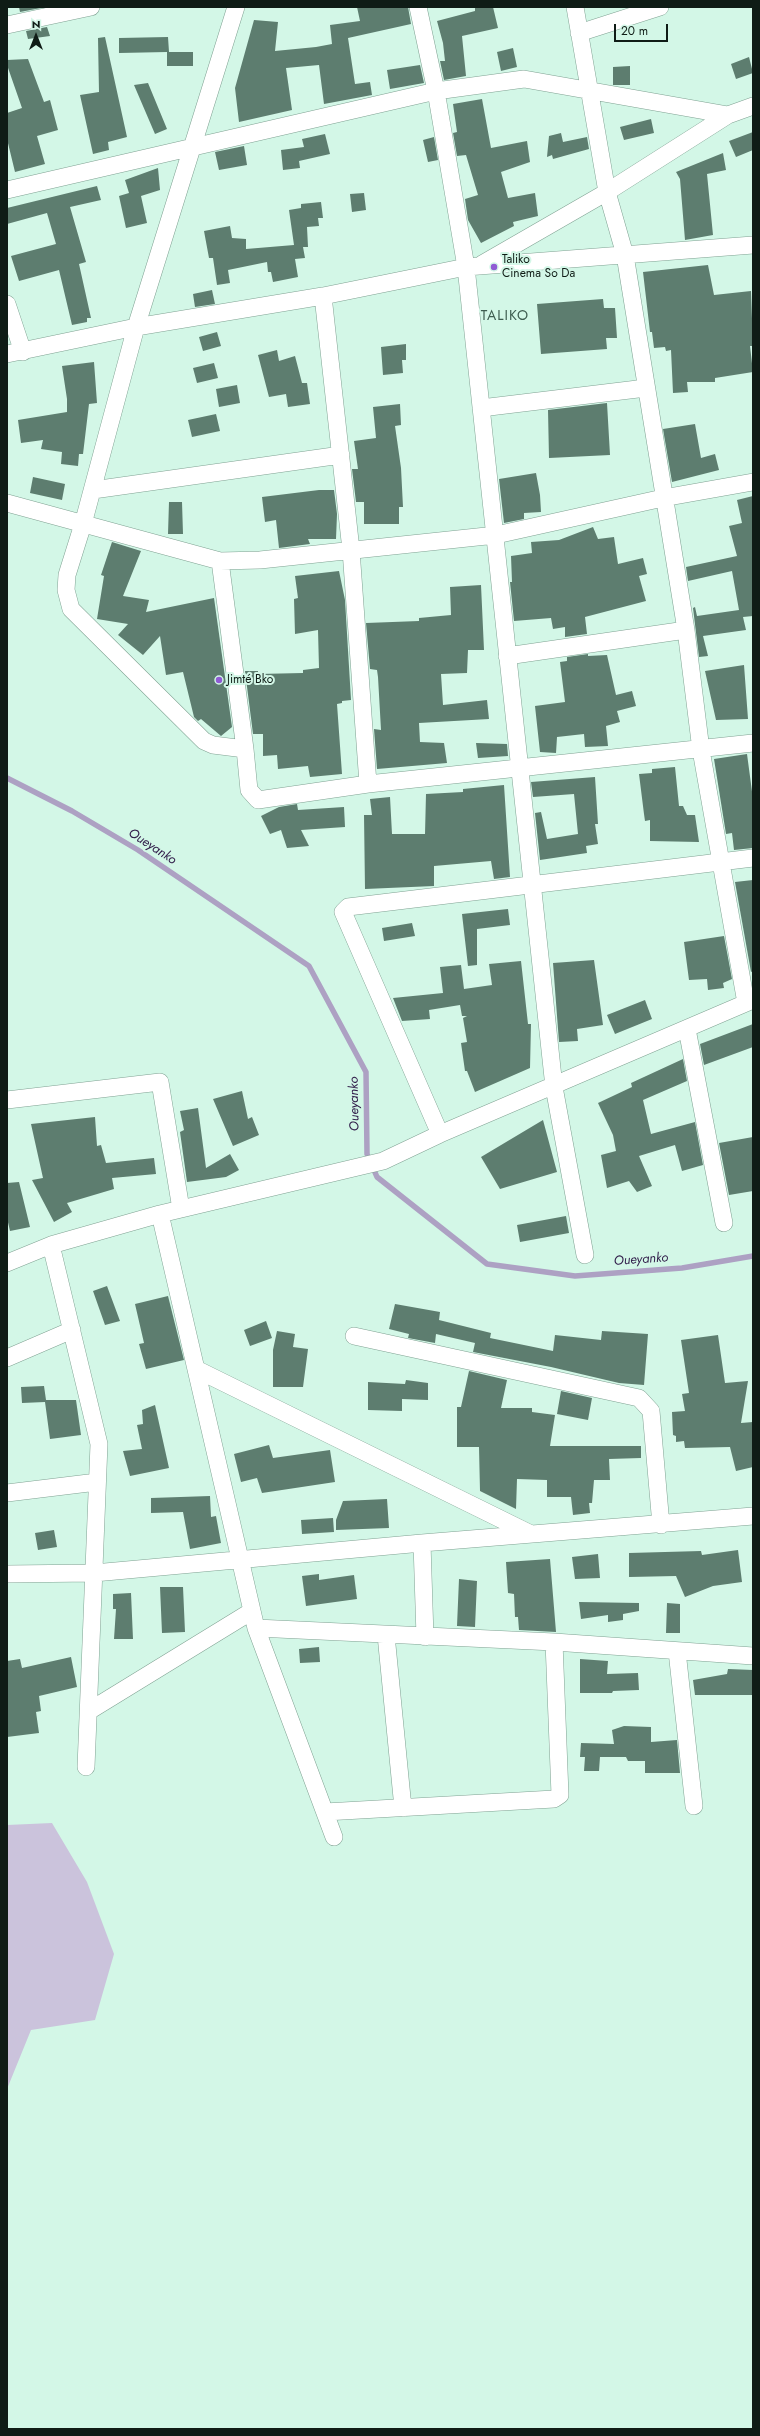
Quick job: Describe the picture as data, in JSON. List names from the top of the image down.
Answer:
{
  "districts": ["TALIKO"],
  "water": ["Oueyanko"],
  "places": ["Taliko Cinema So Da", "Jimté Bko"],
  "scale_bar": "20 m",
  "north": "top"
}
